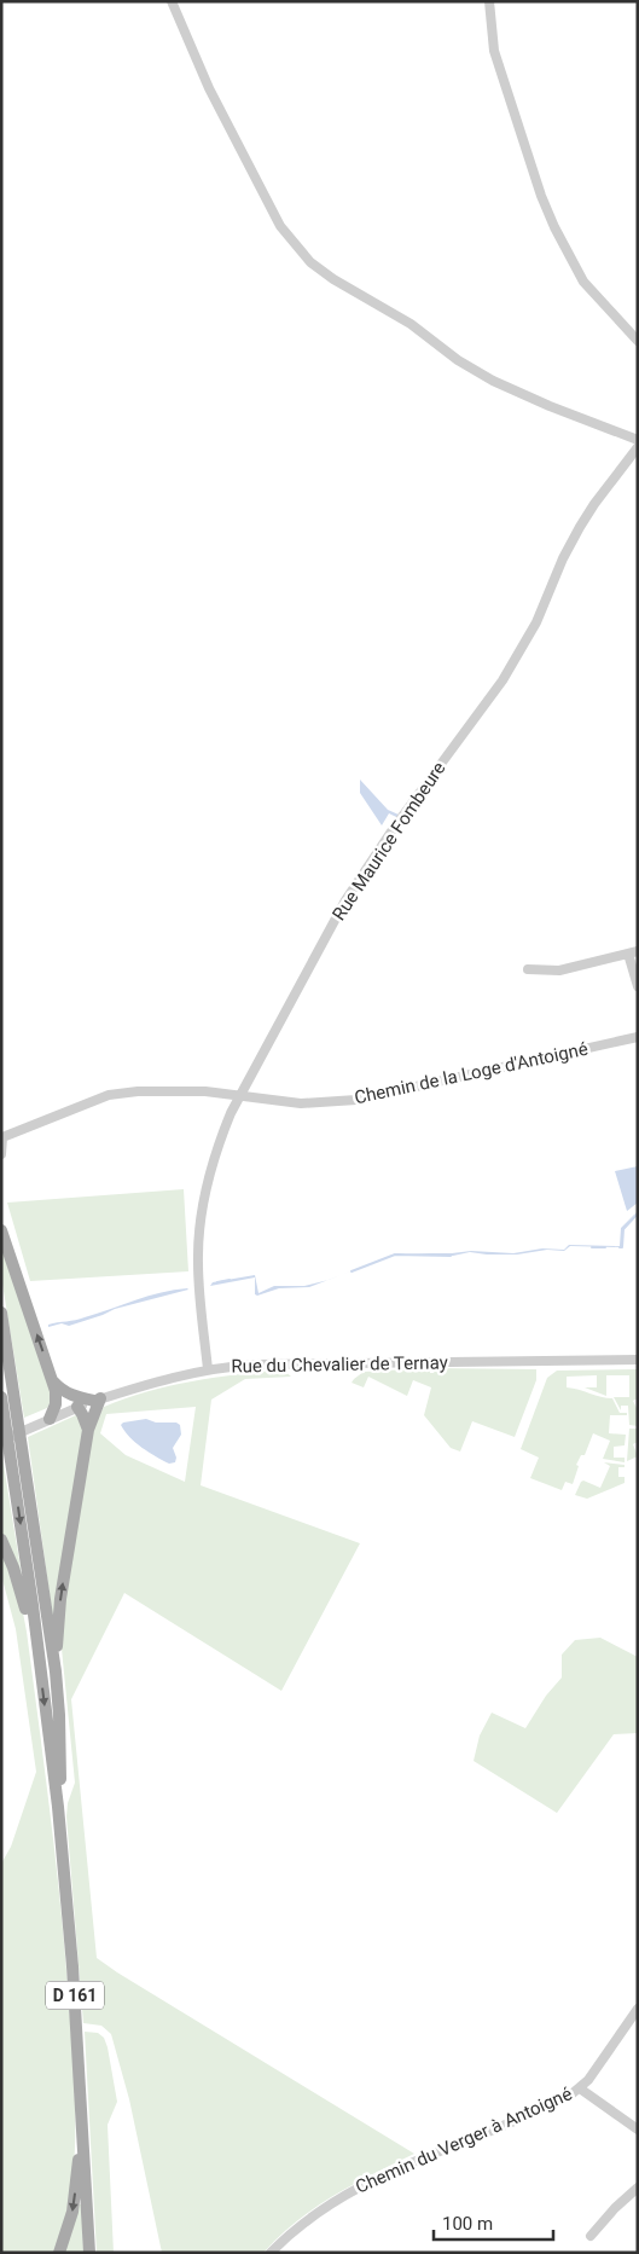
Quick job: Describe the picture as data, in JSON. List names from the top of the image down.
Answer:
{
  "streets": {
    "main road": ["D 161"],
    "street": [
      "Rue Maurice Fombeure",
      "Chemin de la Loge d'Antoigné",
      "Rue du Chevalier de Ternay",
      "Chemin du Verger à Antoigné"
    ]
  },
  "crossings": [
    ["Rue Maurice Fombeure", "Chemin de la Loge d'Antoigné"],
    ["Rue Maurice Fombeure", "Rue du Chevalier de Ternay"]
  ],
  "scale_bar": "100 m"
}
